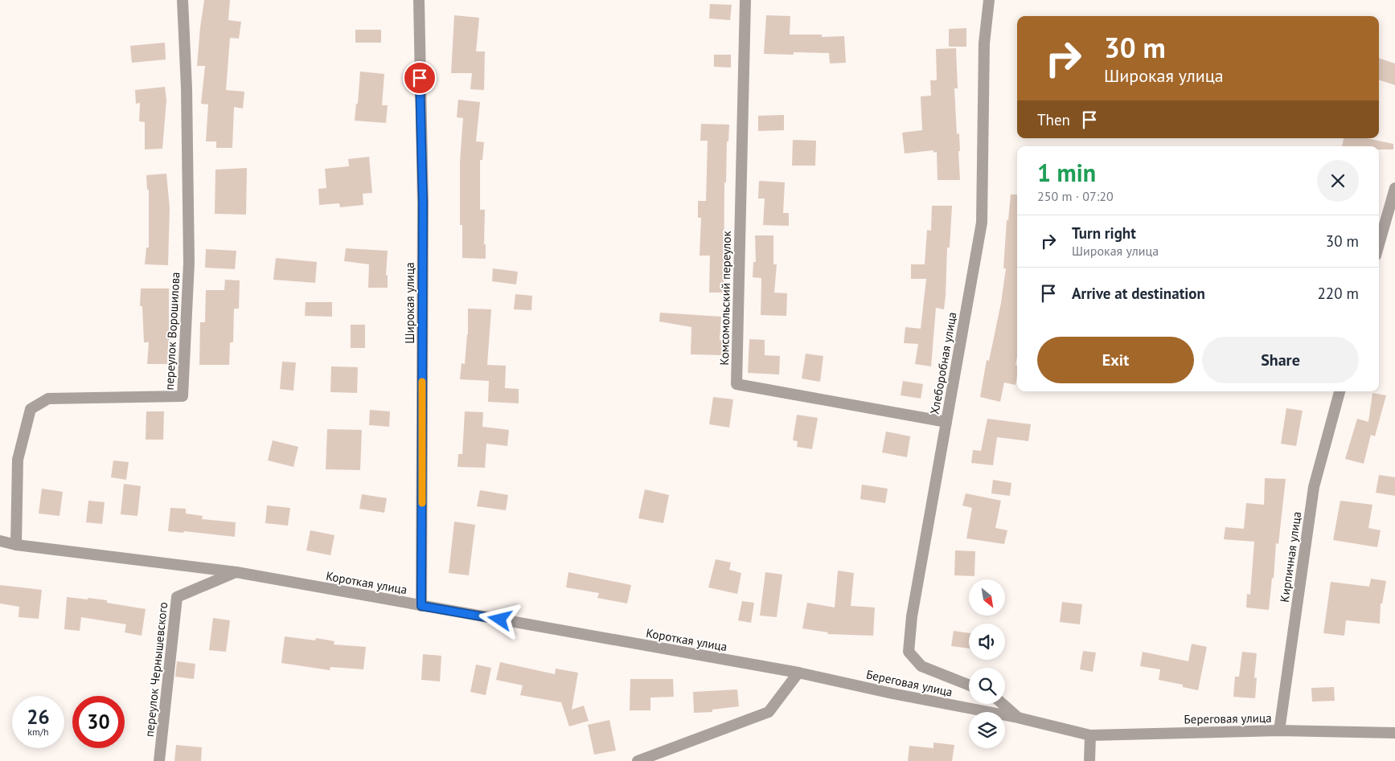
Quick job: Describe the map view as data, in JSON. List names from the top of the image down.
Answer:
{
  "streets": {
    "street": [
      "Комсомольский переулок",
      "Широкая улица",
      "переулок Ворошилова",
      "Хлеборобная улица",
      "Кирпичная улица",
      "Короткая улица",
      "переулок Чернышевского",
      "Береговая улица"
    ]
  },
  "crossings": [
    ["Комсомольский переулок", "Хлеборобная улица"],
    ["Широкая улица", "Короткая улица"],
    ["переулок Ворошилова", "Короткая улица"],
    ["Кирпичная улица", "Береговая улица"],
    ["Короткая улица", "переулок Чернышевского"],
    ["Короткая улица", "Береговая улица"]
  ],
  "north": "bottom right",
  "page": {
    "turn": ["30 m", "Широкая улица"],
    "then": "Then",
    "heading": ["1 min", "250 m · 07:20"],
    "list": [
      {
        "name": "Turn right",
        "note": "Широкая улица",
        "value": "30 m"
      },
      {
        "name": "Arrive at destination",
        "value": "220 m"
      }
    ],
    "buttons": ["Exit", "Share"],
    "speed": "26 km/h",
    "limit": "30"
  }
}
